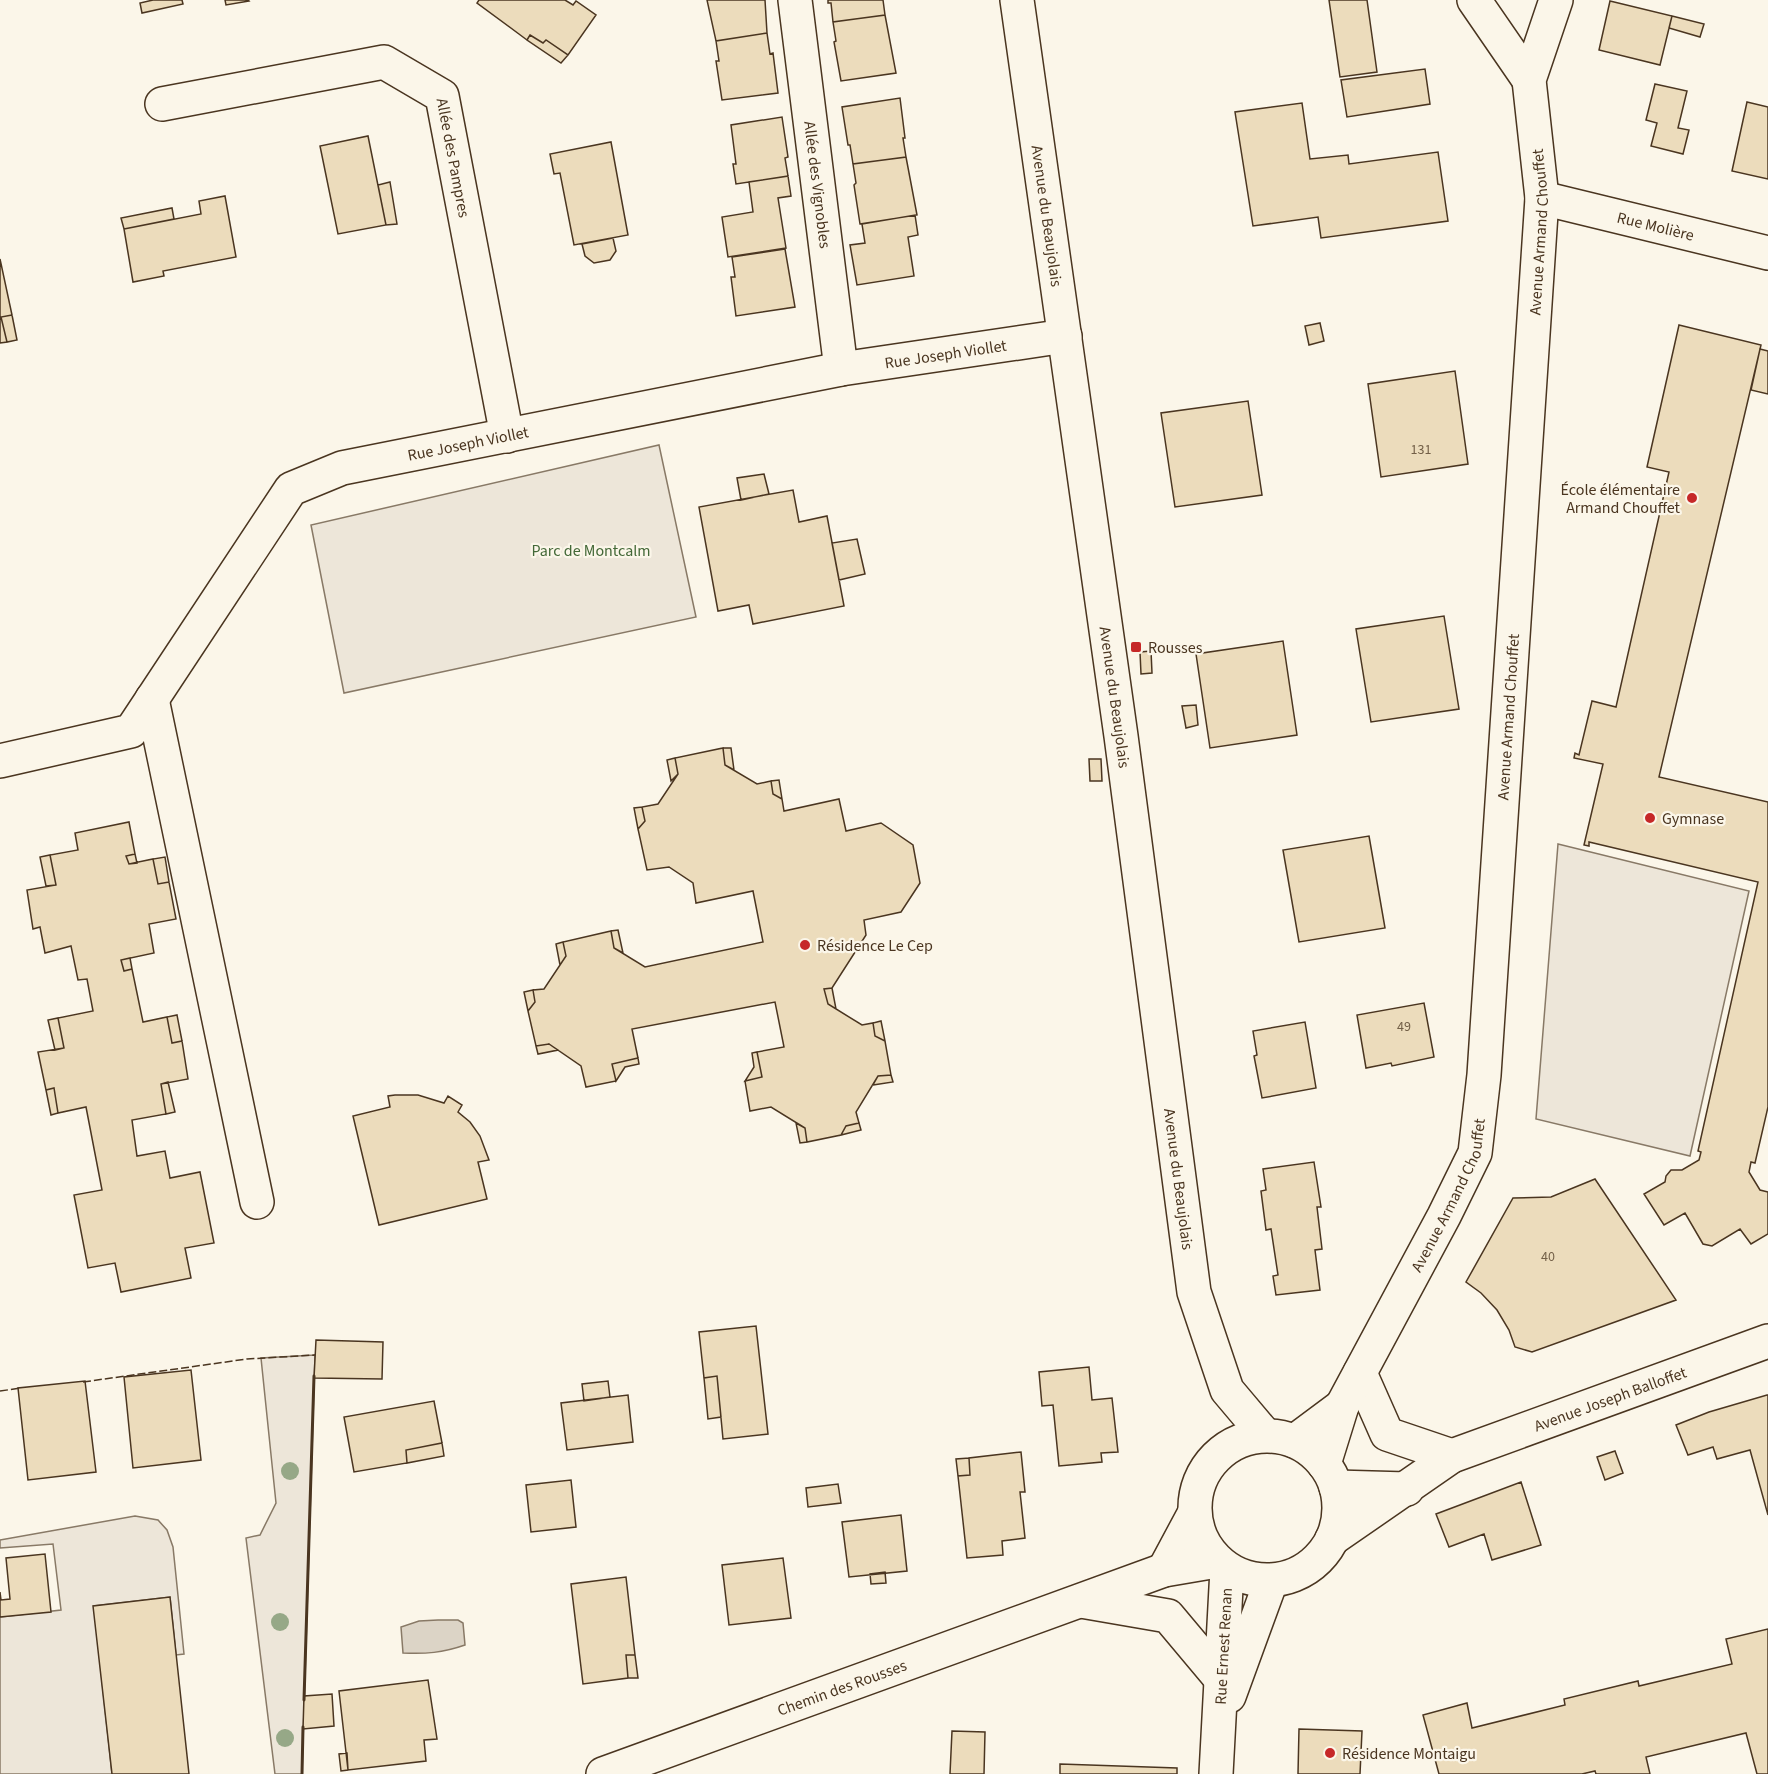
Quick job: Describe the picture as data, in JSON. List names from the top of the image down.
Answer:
{
  "streets": {
    "street": [
      "Allée des Pampres",
      "Allée des Vignobles",
      "Avenue du Beaujolais",
      "Rue Molière",
      "Avenue Armand Chouffet",
      "Rue Joseph Viollet",
      "Avenue Joseph Balloffet",
      "Rue Ernest Renan",
      "Chemin des Rousses"
    ]
  },
  "crossings": [
    ["Allée des Pampres", "Rue Joseph Viollet"],
    ["Allée des Vignobles", "Rue Joseph Viollet"],
    ["Avenue du Beaujolais", "Avenue Armand Chouffet"],
    ["Avenue du Beaujolais", "Rue Joseph Viollet"],
    ["Avenue du Beaujolais", "Avenue Joseph Balloffet"],
    ["Avenue du Beaujolais", "Rue Ernest Renan"],
    ["Avenue du Beaujolais", "Chemin des Rousses"],
    ["Rue Molière", "Avenue Armand Chouffet"],
    ["Avenue Armand Chouffet", "Avenue Joseph Balloffet"],
    ["Avenue Armand Chouffet", "Rue Ernest Renan"],
    ["Avenue Armand Chouffet", "Chemin des Rousses"],
    ["Avenue Joseph Balloffet", "Rue Ernest Renan"],
    ["Avenue Joseph Balloffet", "Chemin des Rousses"],
    ["Rue Ernest Renan", "Chemin des Rousses"]
  ],
  "parks": ["Parc de Montcalm"],
  "places": {
    "other": [
      "École élémentaire Armand Chouffet",
      "Gymnase",
      "Résidence Le Cep",
      "Résidence Montaigu"
    ],
    "transit": ["Rousses"]
  },
  "house_numbers": ["131", "49", "40"]
}
